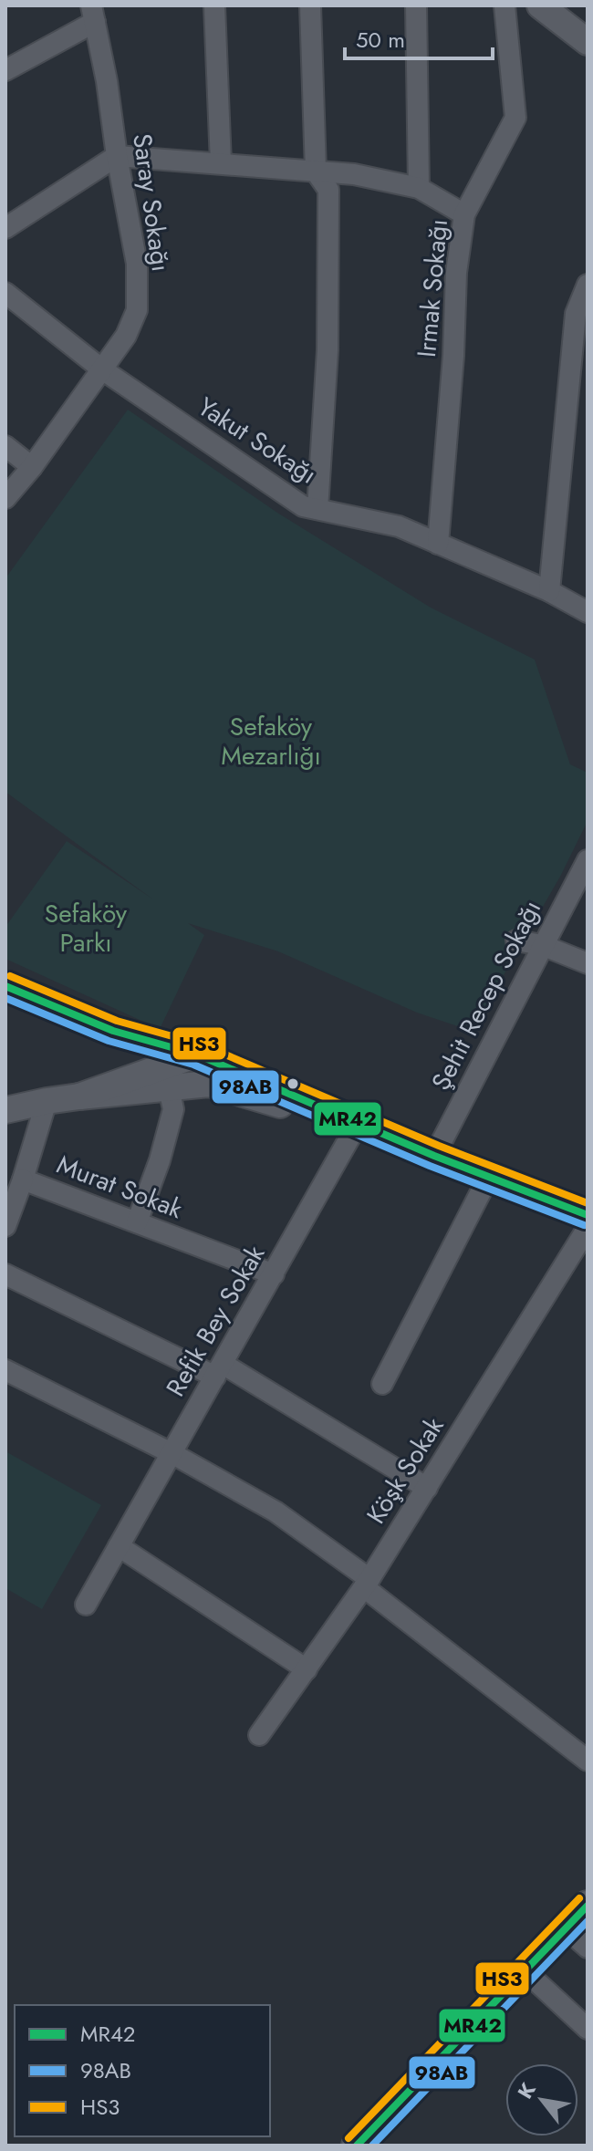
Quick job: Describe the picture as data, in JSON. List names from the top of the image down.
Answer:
{
  "streets": {
    "street": [
      "Saray Sokağı",
      "Irmak Sokağı",
      "Yakut Sokağı",
      "Şehit Recep Sokağı",
      "Murat Sokak",
      "Refik Bey Sokak",
      "Köşk Sokak"
    ]
  },
  "crossings": [
    ["Saray Sokağı", "Yakut Sokağı"],
    ["Irmak Sokağı", "Yakut Sokağı"],
    ["Murat Sokak", "Refik Bey Sokak"]
  ],
  "parks": ["Sefaköy Mezarlığı", "Sefaköy Parkı"],
  "lines": ["transit line HS3", "transit line MR42", "transit line 98AB"],
  "legend": ["MR42", "98AB", "HS3"],
  "scale_bar": "50 m",
  "north": "top left"
}
